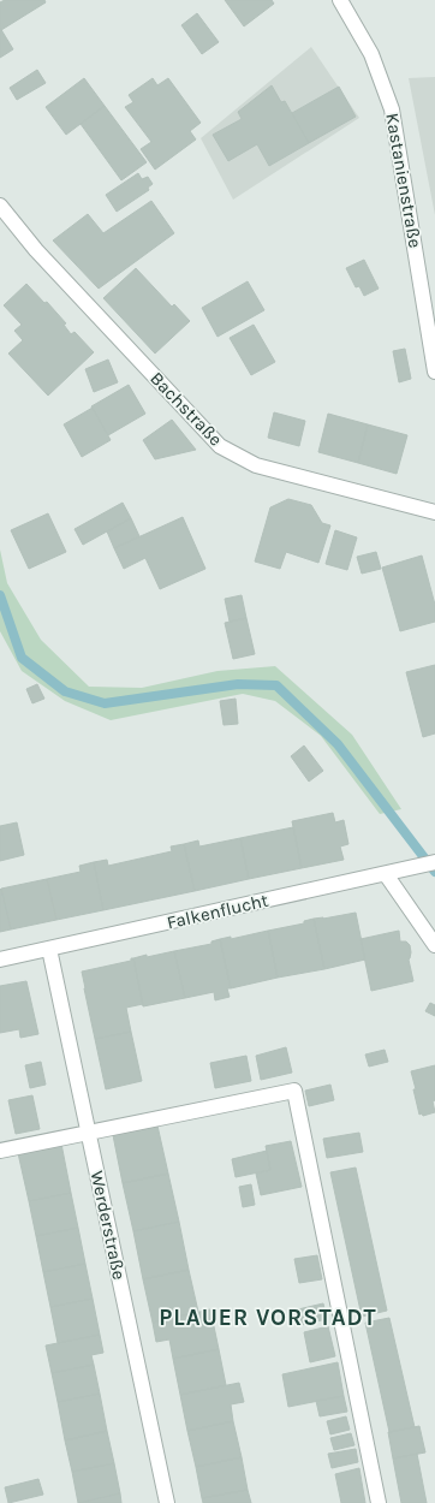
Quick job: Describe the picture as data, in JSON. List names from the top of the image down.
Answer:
{
  "streets": {
    "street": [
      "Kastanienstraße",
      "Bachstraße",
      "Falkenflucht",
      "Werderstraße"
    ]
  },
  "crossings": [
    ["Falkenflucht", "Werderstraße"]
  ],
  "districts": ["PLAUER VORSTADT"]
}
